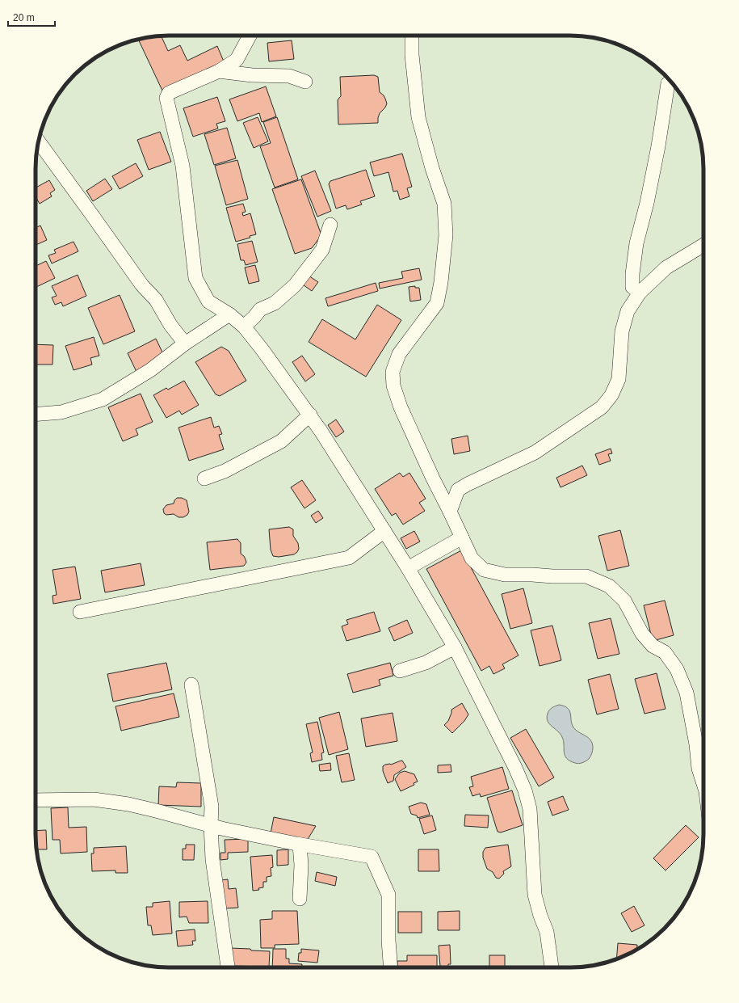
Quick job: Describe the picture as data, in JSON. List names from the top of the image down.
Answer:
{
  "scale_bar": "20 m"
}
